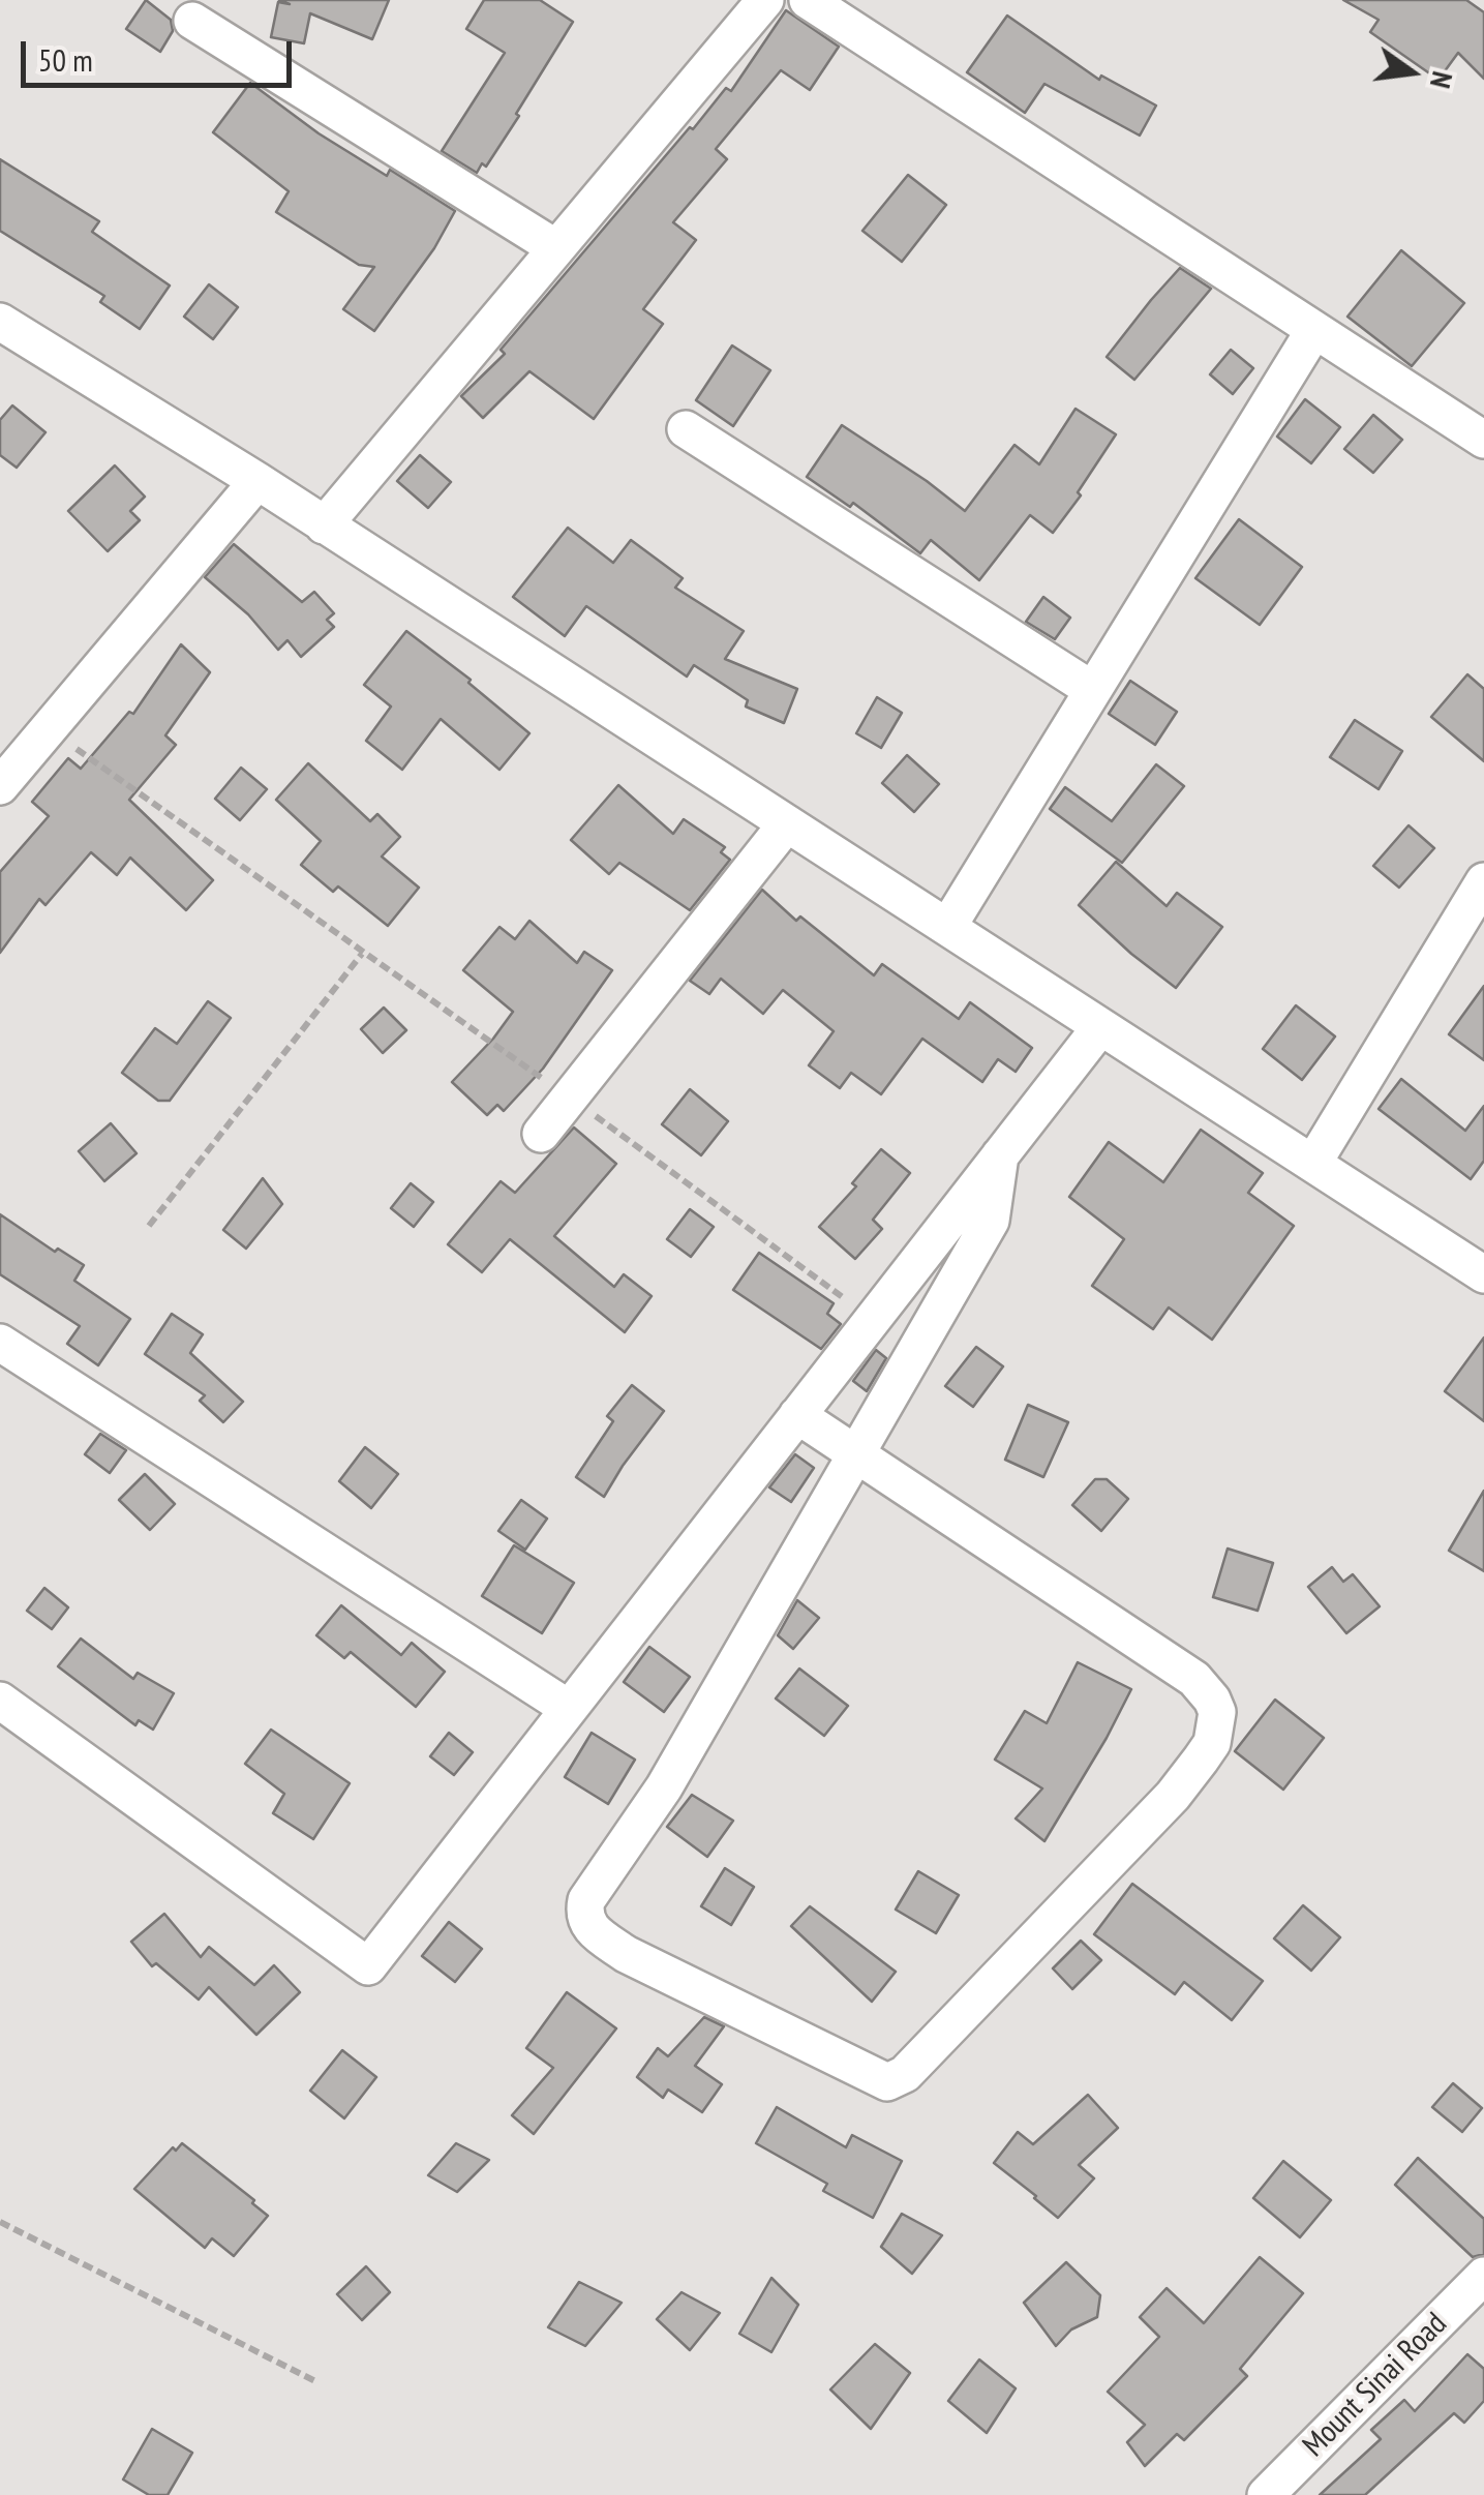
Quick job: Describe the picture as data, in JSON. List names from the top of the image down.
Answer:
{
  "streets": {
    "street": ["Mount Sinai Road"]
  },
  "scale_bar": "50 m",
  "north": "right"
}
